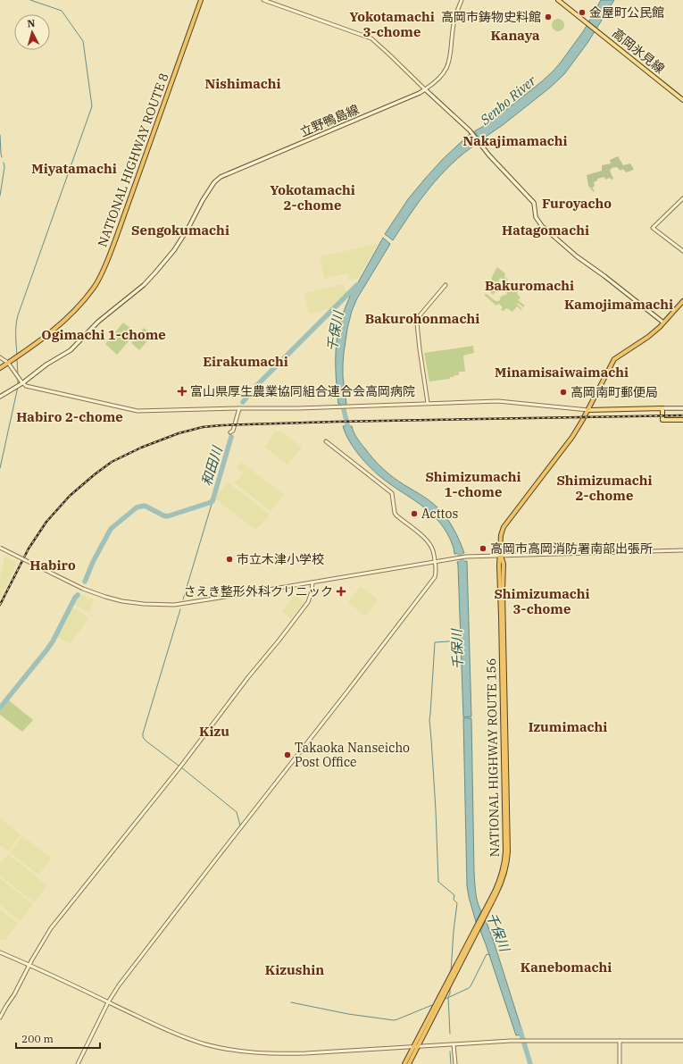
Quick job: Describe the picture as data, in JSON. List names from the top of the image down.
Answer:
{
  "streets": {
    "highway": ["NATIONAL HIGHWAY ROUTE 8", "NATIONAL HIGHWAY ROUTE 156"],
    "main road": ["高岡氷見線", "立野鴨島線"]
  },
  "districts": [
    "Yokotamachi 3-chome",
    "Kanaya",
    "Nishimachi",
    "Nakajimamachi",
    "Miyatamachi",
    "Yokotamachi 2-chome",
    "Furoyacho",
    "Sengokumachi",
    "Hatagomachi",
    "Bakuromachi",
    "Kamojimamachi",
    "Bakurohonmachi",
    "Ogimachi 1-chome",
    "Eirakumachi",
    "Minamisaiwaimachi",
    "Habiro 2-chome",
    "Shimizumachi 1-chome",
    "Shimizumachi 2-chome",
    "Habiro",
    "Shimizumachi 3-chome",
    "Izumimachi",
    "Kizu",
    "Kanebomachi",
    "Kizushin"
  ],
  "water": ["Senbo River", "千保川", "和田川"],
  "places": {
    "other": [
      "金屋町公民館",
      "高岡市鋳物史料館",
      "高岡南町郵便局",
      "Acttos",
      "高岡市高岡消防署南部出張所",
      "市立木津小学校",
      "Takaoka Nanseicho Post Office"
    ],
    "health": ["富山県厚生農業協同組合連合会高岡病院", "さえき整形外科クリニック"]
  },
  "scale_bar": "200 m",
  "north": "top"
}
